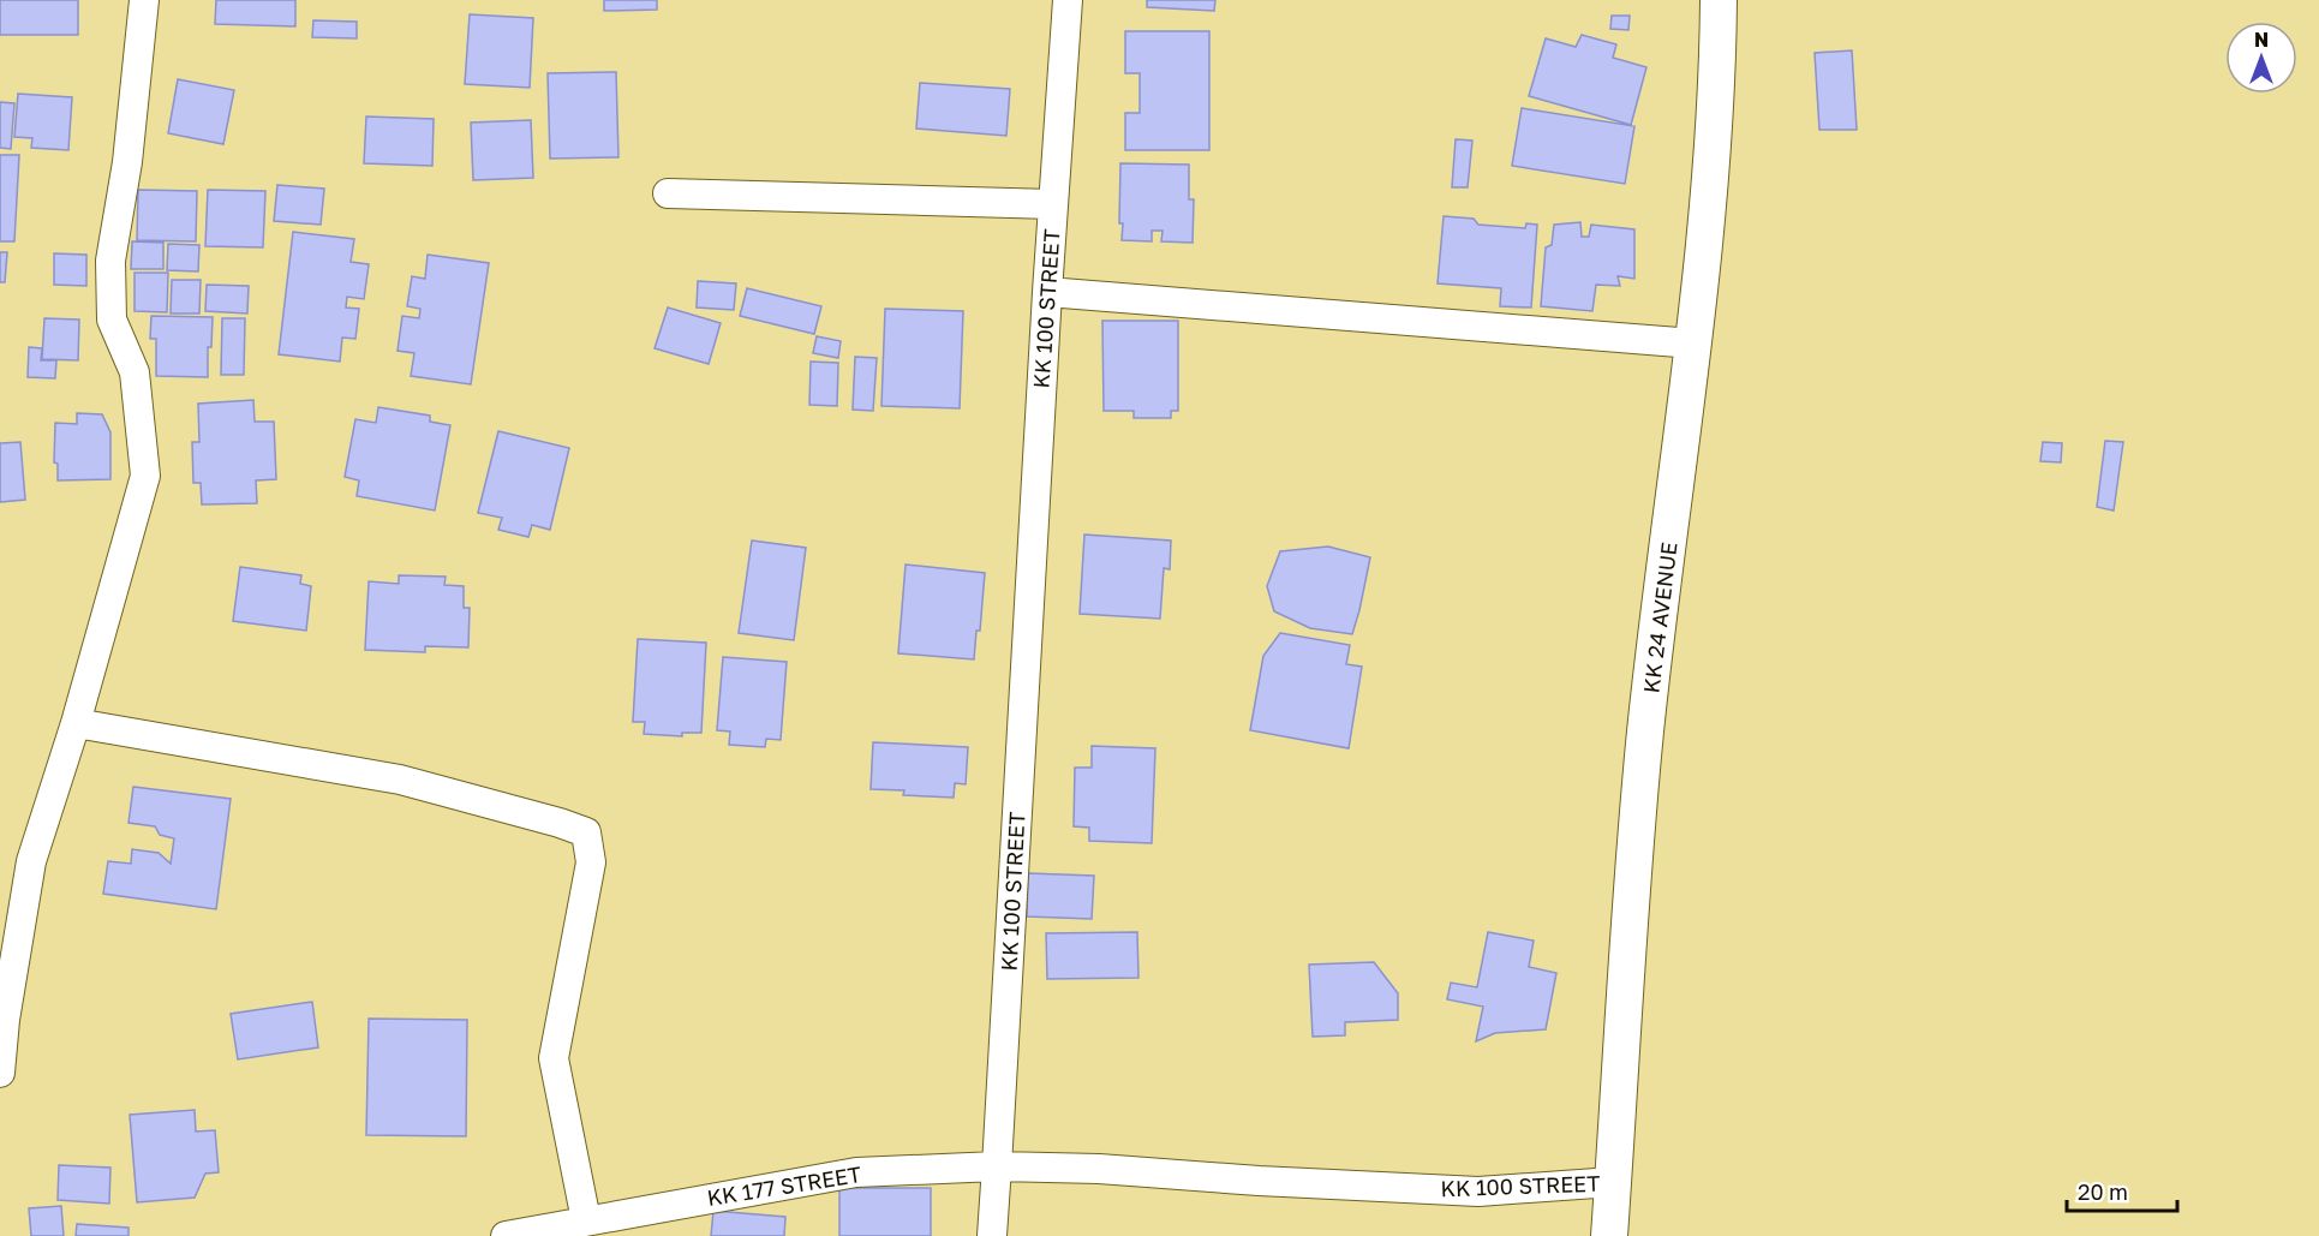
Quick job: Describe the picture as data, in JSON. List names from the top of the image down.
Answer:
{
  "streets": {
    "street": ["KK 100 STREET", "KK 24 AVENUE", "KK 177 STREET"]
  },
  "crossings": [
    ["KK 100 STREET", "KK 24 AVENUE"],
    ["KK 100 STREET", "KK 177 STREET"]
  ],
  "scale_bar": "20 m",
  "north": "top"
}
